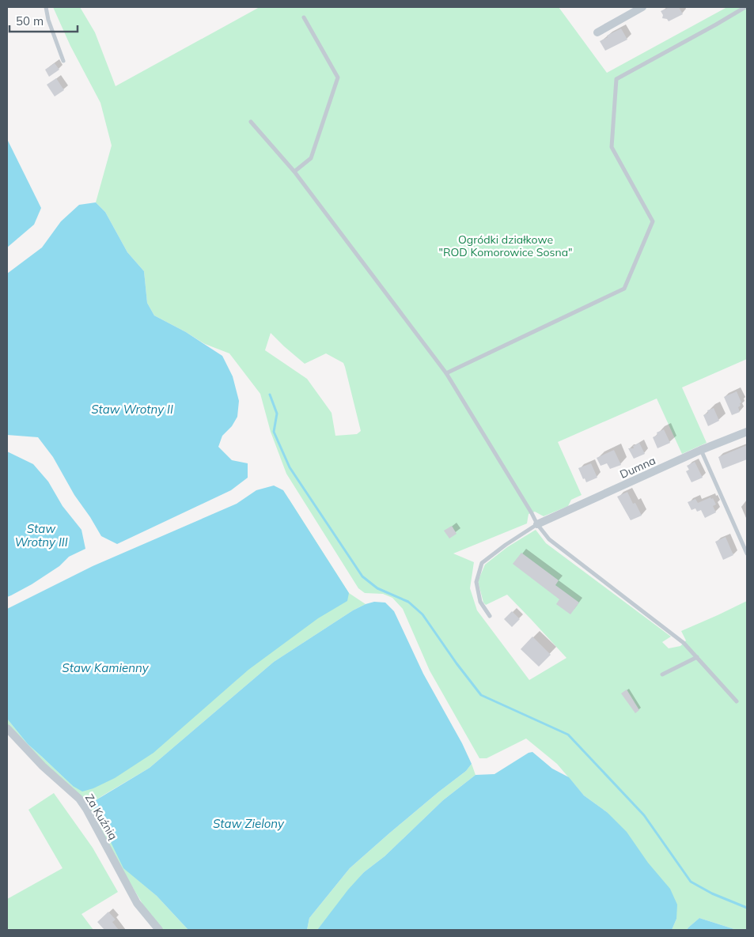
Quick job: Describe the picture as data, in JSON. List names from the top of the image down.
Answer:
{
  "streets": {
    "street": ["Dumna", "Za Kuźnią"]
  },
  "water": [
    "Staw Wrotny II",
    "Staw Wrotny III",
    "Staw Kamienny",
    "Staw Zielony"
  ],
  "parks": ["Ogródki działkowe \"ROD Komorowice Sosna\""],
  "scale_bar": "50 m"
}
